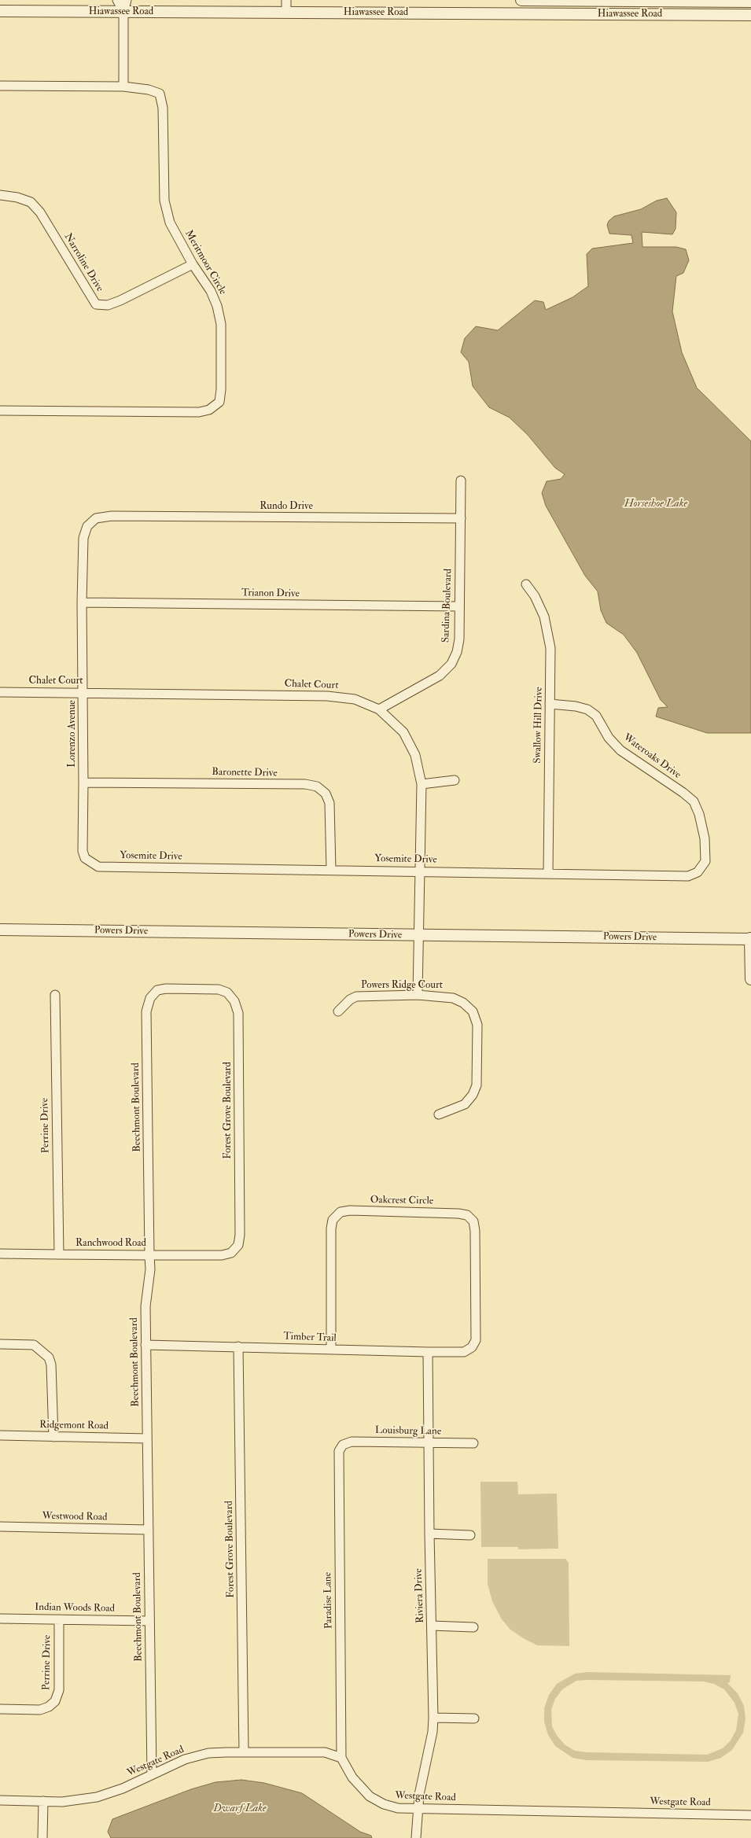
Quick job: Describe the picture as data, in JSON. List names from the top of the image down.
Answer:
{
  "streets": {
    "street": [
      "Hiawassee Road",
      "Narroline Drive",
      "Meritmoor Circle",
      "Rundo Drive",
      "Trianon Drive",
      "Sardina Boulevard",
      "Chalet Court",
      "Swallow Hill Drive",
      "Lorenzo Avenue",
      "Wateroaks Drive",
      "Baronette Drive",
      "Yosemite Drive",
      "Powers Drive",
      "Powers Ridge Court",
      "Beechmont Boulevard",
      "Forest Grove Boulevard",
      "Perrine Drive",
      "Oakcrest Circle",
      "Ranchwood Road",
      "Timber Trail",
      "Ridgemont Road",
      "Louisburg Lane",
      "Westwood Road",
      "Riviera Drive",
      "Paradise Lane",
      "Indian Woods Road",
      "Westgate Road"
    ]
  },
  "crossings": [
    ["Narroline Drive", "Meritmoor Circle"],
    ["Rundo Drive", "Sardina Boulevard"],
    ["Rundo Drive", "Lorenzo Avenue"],
    ["Trianon Drive", "Sardina Boulevard"],
    ["Trianon Drive", "Lorenzo Avenue"],
    ["Sardina Boulevard", "Chalet Court"],
    ["Chalet Court", "Lorenzo Avenue"],
    ["Chalet Court", "Yosemite Drive"],
    ["Chalet Court", "Powers Drive"],
    ["Chalet Court", "Powers Ridge Court"],
    ["Swallow Hill Drive", "Wateroaks Drive"],
    ["Swallow Hill Drive", "Yosemite Drive"],
    ["Lorenzo Avenue", "Baronette Drive"],
    ["Lorenzo Avenue", "Yosemite Drive"],
    ["Wateroaks Drive", "Yosemite Drive"],
    ["Baronette Drive", "Yosemite Drive"],
    ["Beechmont Boulevard", "Forest Grove Boulevard"],
    ["Beechmont Boulevard", "Ranchwood Road"],
    ["Beechmont Boulevard", "Timber Trail"],
    ["Beechmont Boulevard", "Ridgemont Road"],
    ["Beechmont Boulevard", "Westwood Road"],
    ["Beechmont Boulevard", "Indian Woods Road"],
    ["Beechmont Boulevard", "Westgate Road"],
    ["Forest Grove Boulevard", "Ranchwood Road"],
    ["Forest Grove Boulevard", "Timber Trail"],
    ["Forest Grove Boulevard", "Westgate Road"],
    ["Perrine Drive", "Ranchwood Road"],
    ["Perrine Drive", "Indian Woods Road"],
    ["Oakcrest Circle", "Timber Trail"],
    ["Timber Trail", "Riviera Drive"],
    ["Louisburg Lane", "Riviera Drive"],
    ["Louisburg Lane", "Paradise Lane"],
    ["Riviera Drive", "Westgate Road"],
    ["Paradise Lane", "Westgate Road"]
  ],
  "water": ["Horseshoe Lake", "Dwarf Lake"]
}
